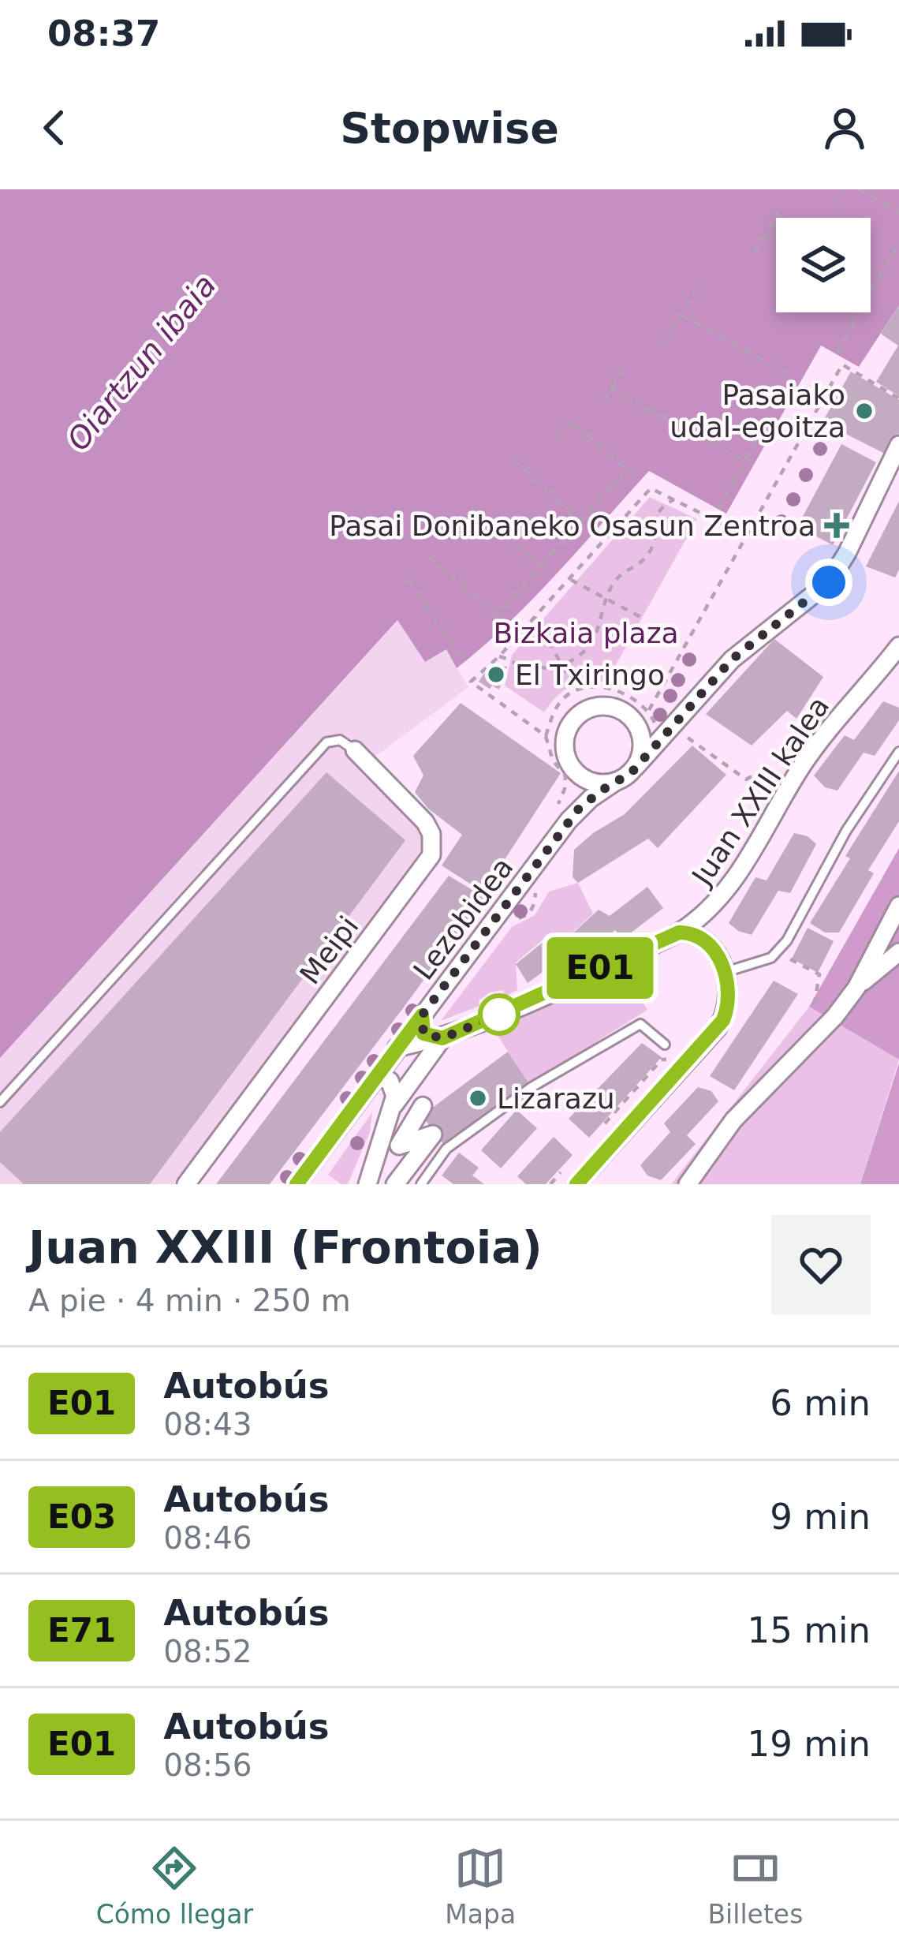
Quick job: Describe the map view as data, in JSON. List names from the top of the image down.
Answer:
{
  "streets": {
    "street": ["Juan XXIII kalea", "Lezobidea", "Meipi"]
  },
  "crossings": [
    ["Juan XXIII kalea", "Lezobidea"]
  ],
  "water": ["Oiartzun ibaia"],
  "parks": ["Bizkaia plaza"],
  "places": {
    "other": ["Pasaiako udal-egoitza", "El Txiringo", "Lizarazu"],
    "health": ["Pasai Donibaneko Osasun Zentroa"]
  },
  "lines": ["bus line E01"],
  "page": {
    "status": "08:37",
    "header": "Stopwise",
    "on_map": "E01",
    "heading": ["Juan XXIII (Frontoia)", "A pie · 4 min · 250 m"],
    "list": [
      {
        "mark": "E01",
        "name": "Autobús",
        "note": "08:43",
        "value": "6 min"
      },
      {
        "mark": "E03",
        "name": "Autobús",
        "note": "08:46",
        "value": "9 min"
      },
      {
        "mark": "E71",
        "name": "Autobús",
        "note": "08:52",
        "value": "15 min"
      },
      {
        "mark": "E01",
        "name": "Autobús",
        "note": "08:56",
        "value": "19 min"
      }
    ],
    "tabs": ["Cómo llegar", "Mapa", "Billetes"]
  }
}
